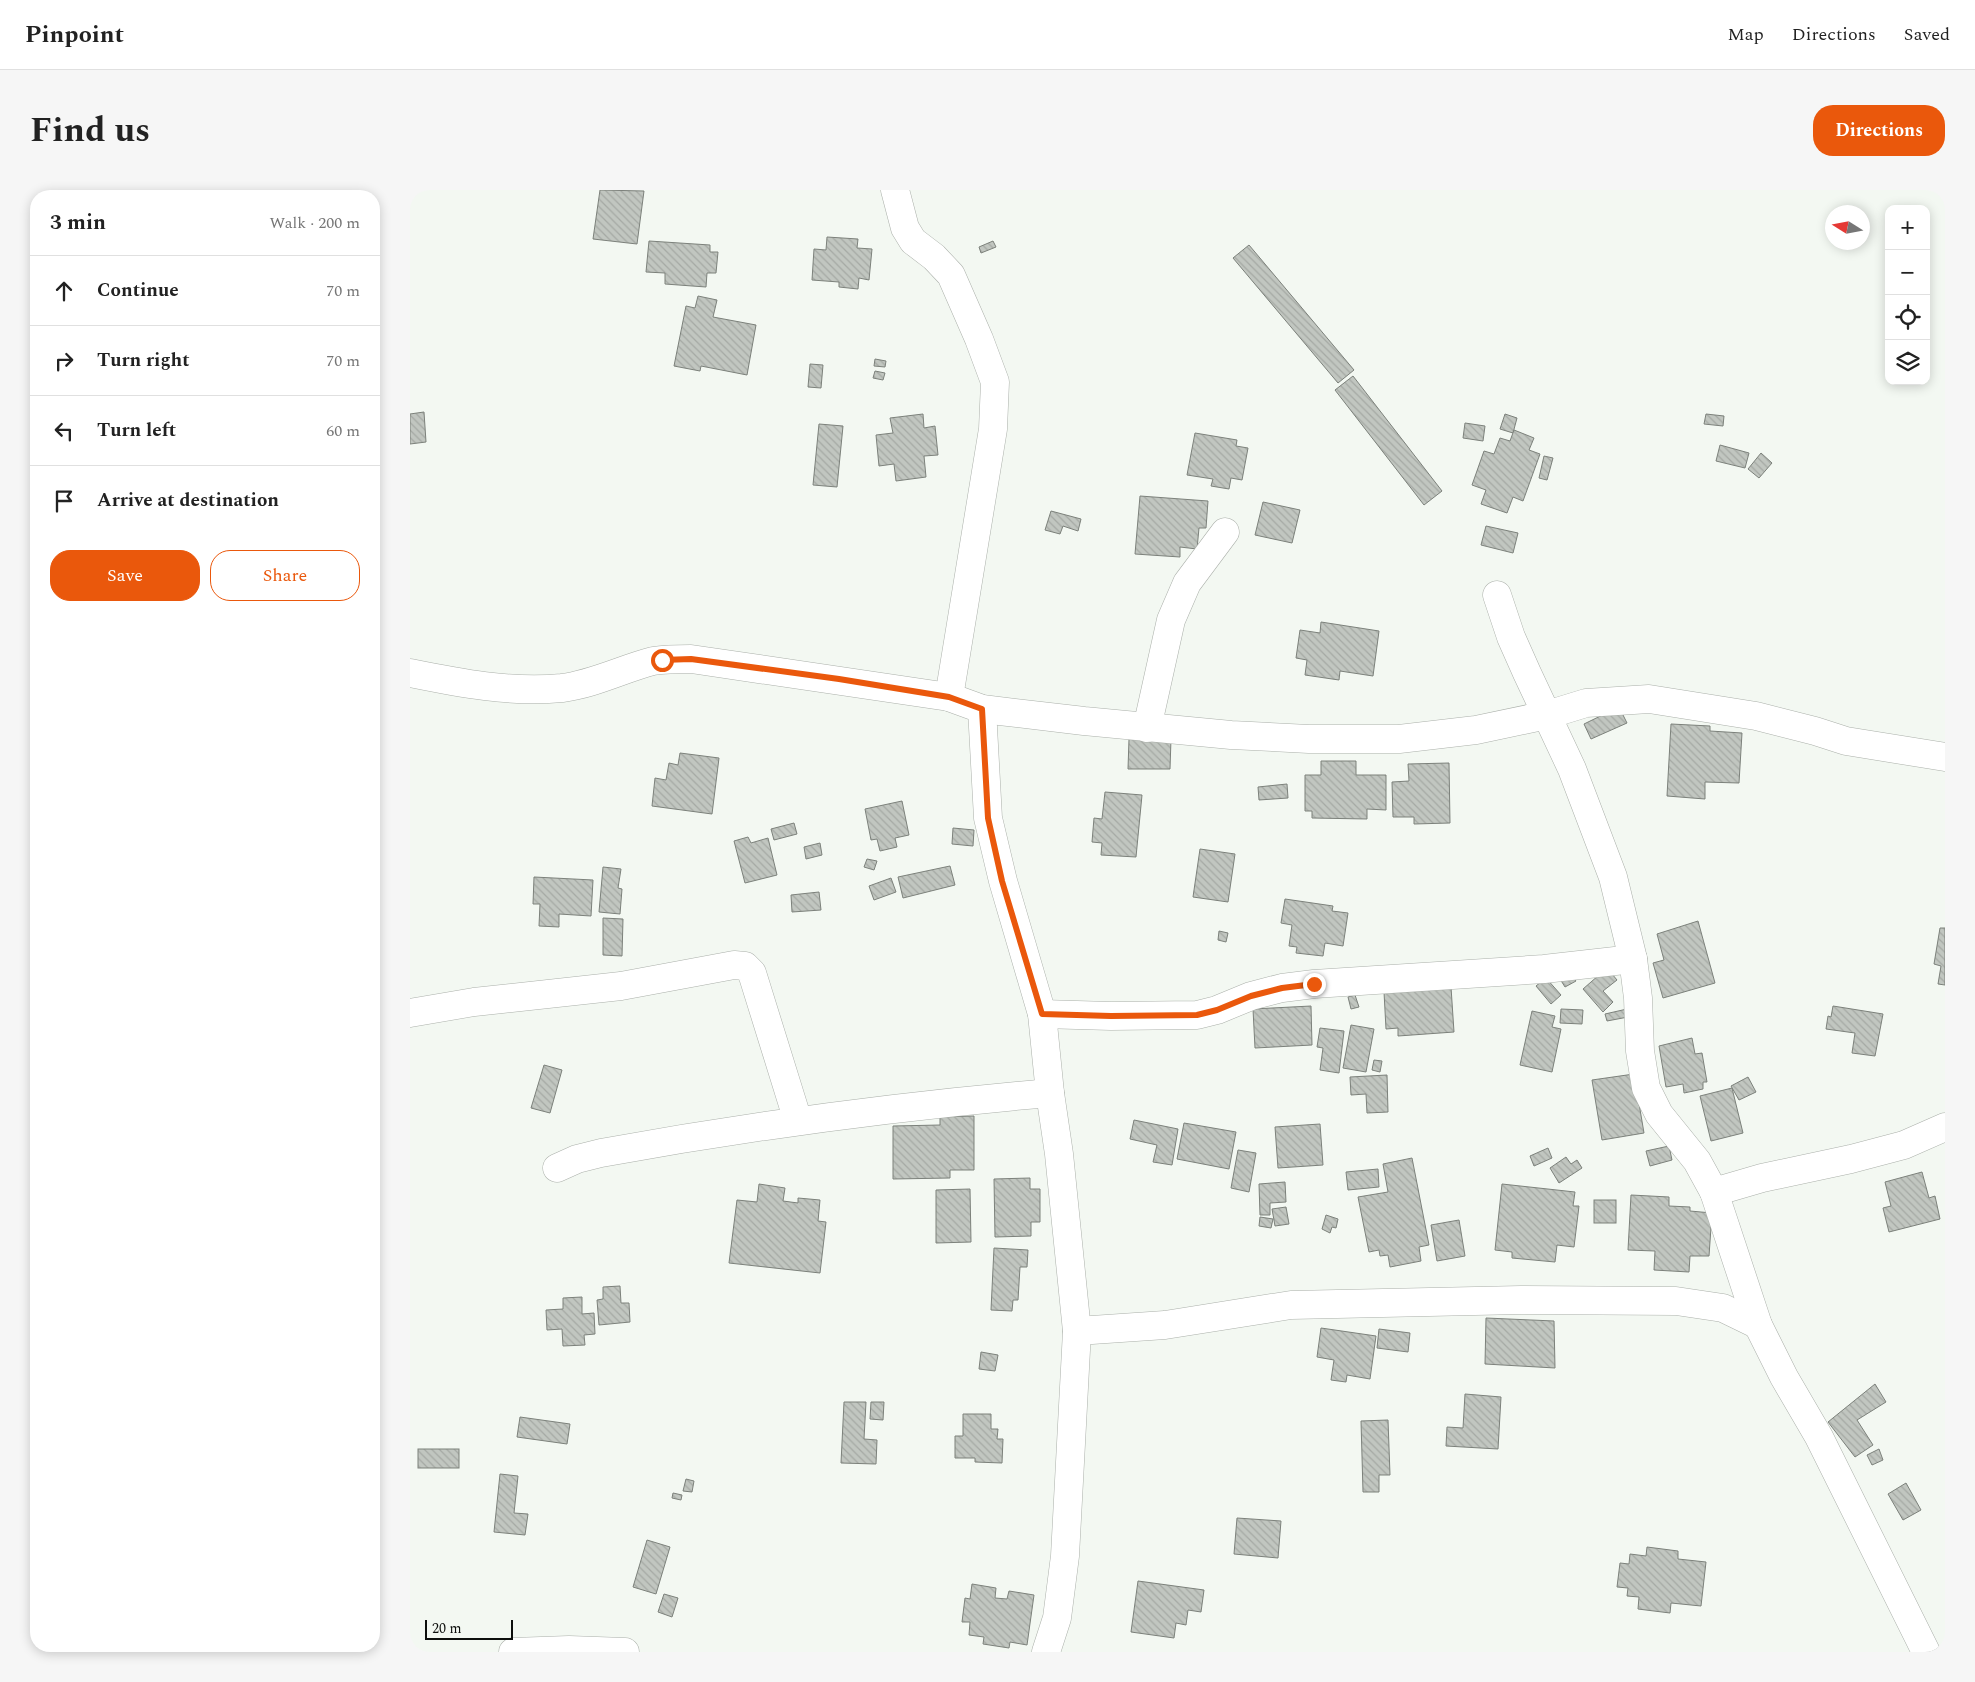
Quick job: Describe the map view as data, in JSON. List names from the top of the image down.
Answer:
{
  "scale_bar": "20 m",
  "north": "left",
  "page": {
    "header": "Pinpoint",
    "nav": ["Map", "Directions", "Saved"],
    "title": "Find us",
    "buttons": [
      "Directions",
      ["Save", "Share"]
    ],
    "heading": ["3 min", "Walk · 200 m"],
    "map_buttons": ["+", "−"],
    "list": [
      ["Continue", "70 m"],
      ["Turn right", "70 m"],
      ["Turn left", "60 m"],
      "Arrive at destination"
    ],
    "scale": "20 m"
  }
}
